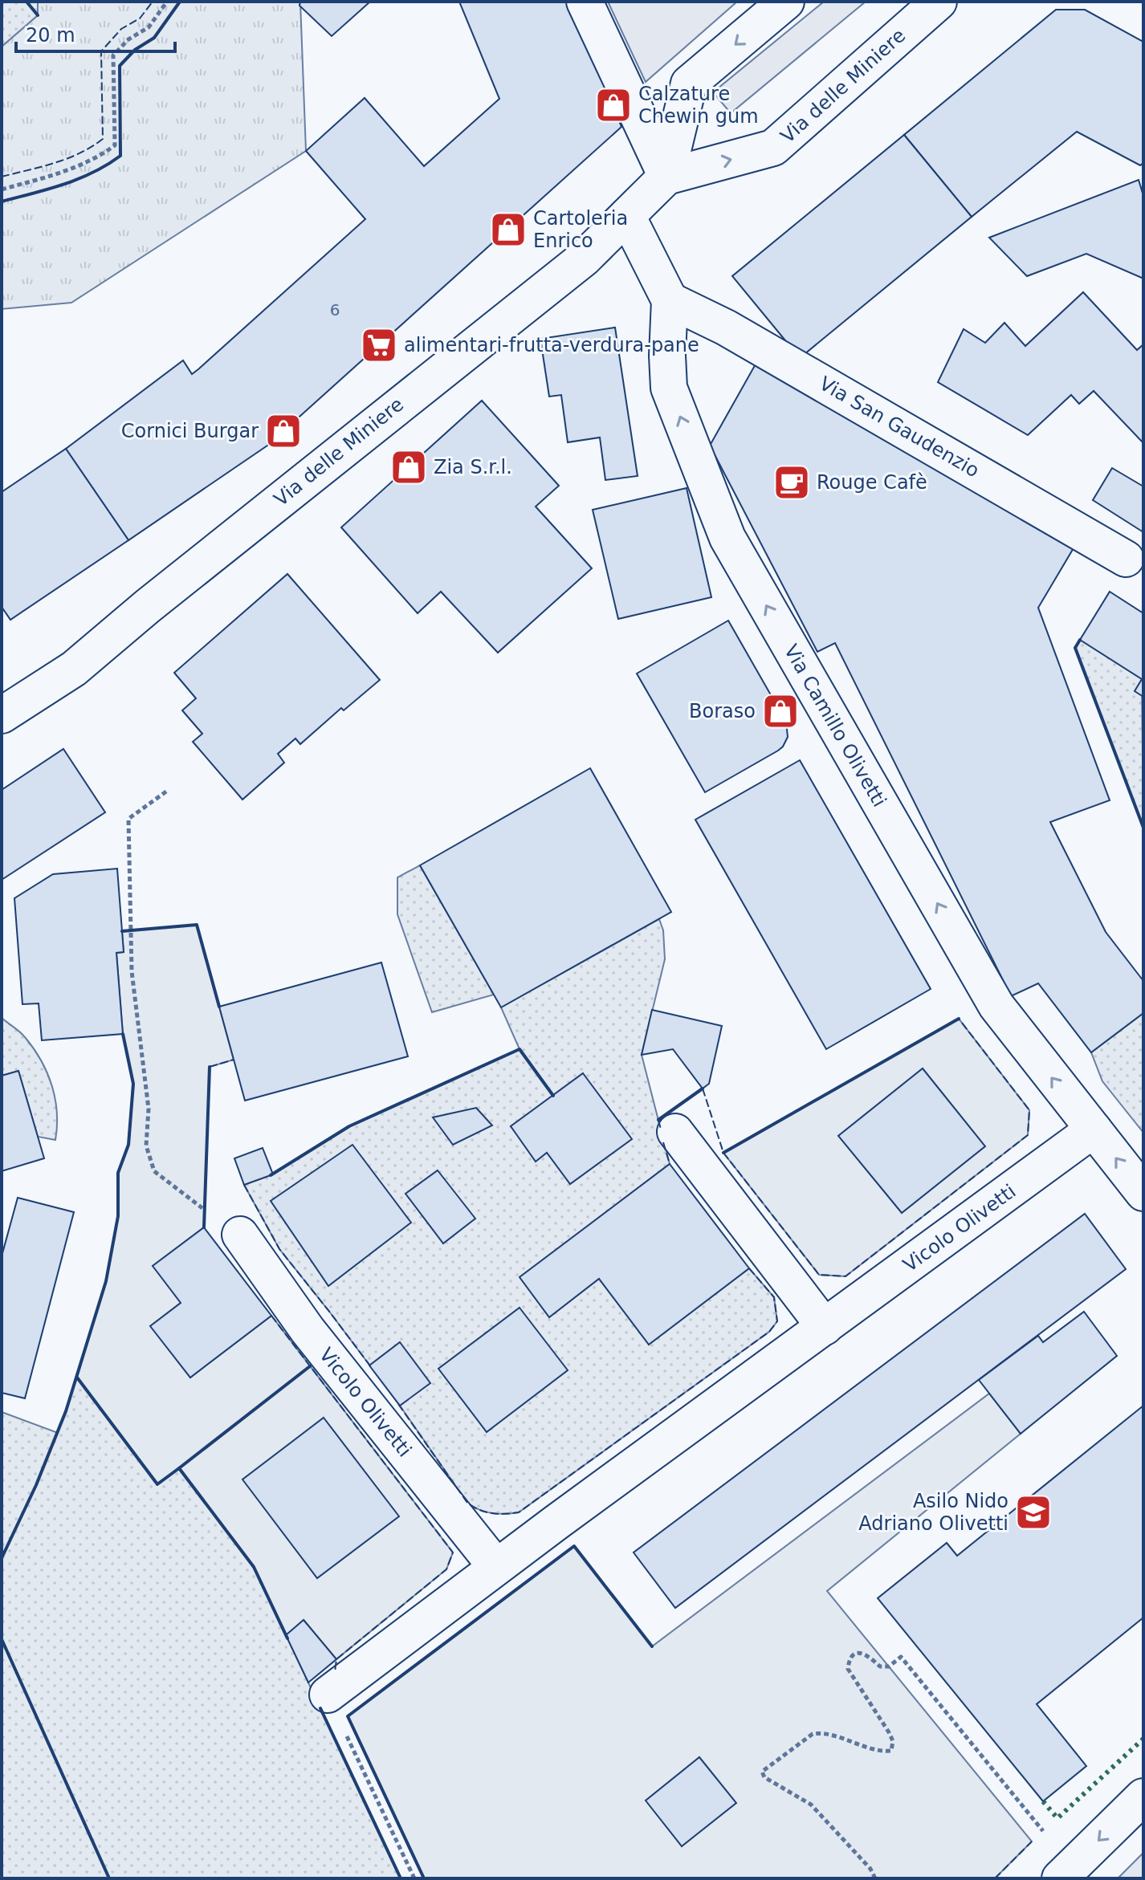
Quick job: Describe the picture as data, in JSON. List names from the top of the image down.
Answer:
{
  "streets": {
    "street": [
      "Via delle Miniere",
      "Via San Gaudenzio",
      "Via Camillo Olivetti",
      "Vicolo Olivetti"
    ]
  },
  "crossings": [
    ["Via delle Miniere", "Via Camillo Olivetti"],
    ["Via San Gaudenzio", "Via Camillo Olivetti"],
    ["Via Camillo Olivetti", "Vicolo Olivetti"]
  ],
  "one_way": ["Via Camillo Olivetti"],
  "places": {
    "shop": [
      "Calzature Chewin gum",
      "Cartoleria Enrico",
      "Cornici Burgar",
      "Zia S.r.l.",
      "Boraso"
    ],
    "supermarket": ["alimentari-frutta-verdura-pane"],
    "cafe": ["Rouge Cafè"],
    "school or university": ["Asilo Nido Adriano Olivetti"]
  },
  "house_numbers": ["6"],
  "scale_bar": "20 m"
}
